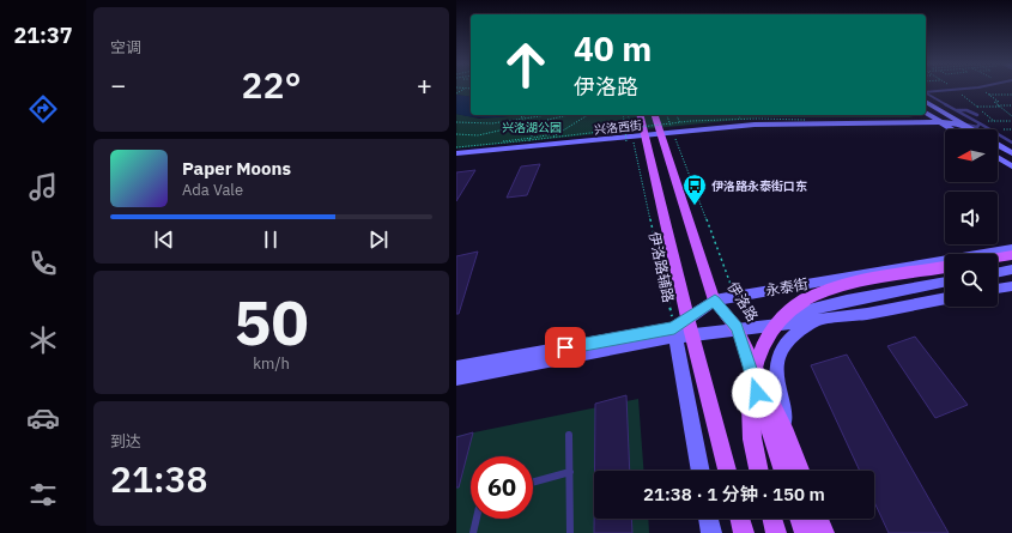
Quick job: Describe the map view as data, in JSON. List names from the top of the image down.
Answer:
{
  "streets": {
    "main road": ["伊洛路"],
    "street": ["兴洛西街", "永泰街"],
    "path": ["伊洛路辅路"]
  },
  "crossings": [
    ["兴洛西街", "伊洛路辅路"],
    ["兴洛西街", "伊洛路"],
    ["永泰街", "伊洛路"]
  ],
  "parks": ["兴洛湖公园"],
  "places": {
    "bus stop": ["伊洛路永泰街口东"]
  },
  "north": "left",
  "page": {
    "tabs": "21:37",
    "tile": [
      "空调",
      ["50", "km/h"],
      ["到达", "21:38"]
    ],
    "turn": ["40 m", "伊洛路"],
    "heat": ["−", "22°", "+"],
    "song": ["Paper Moons", "Ada Vale"],
    "limit": "60",
    "trip": "21:38 · 1 分钟 · 150 m"
  }
}
